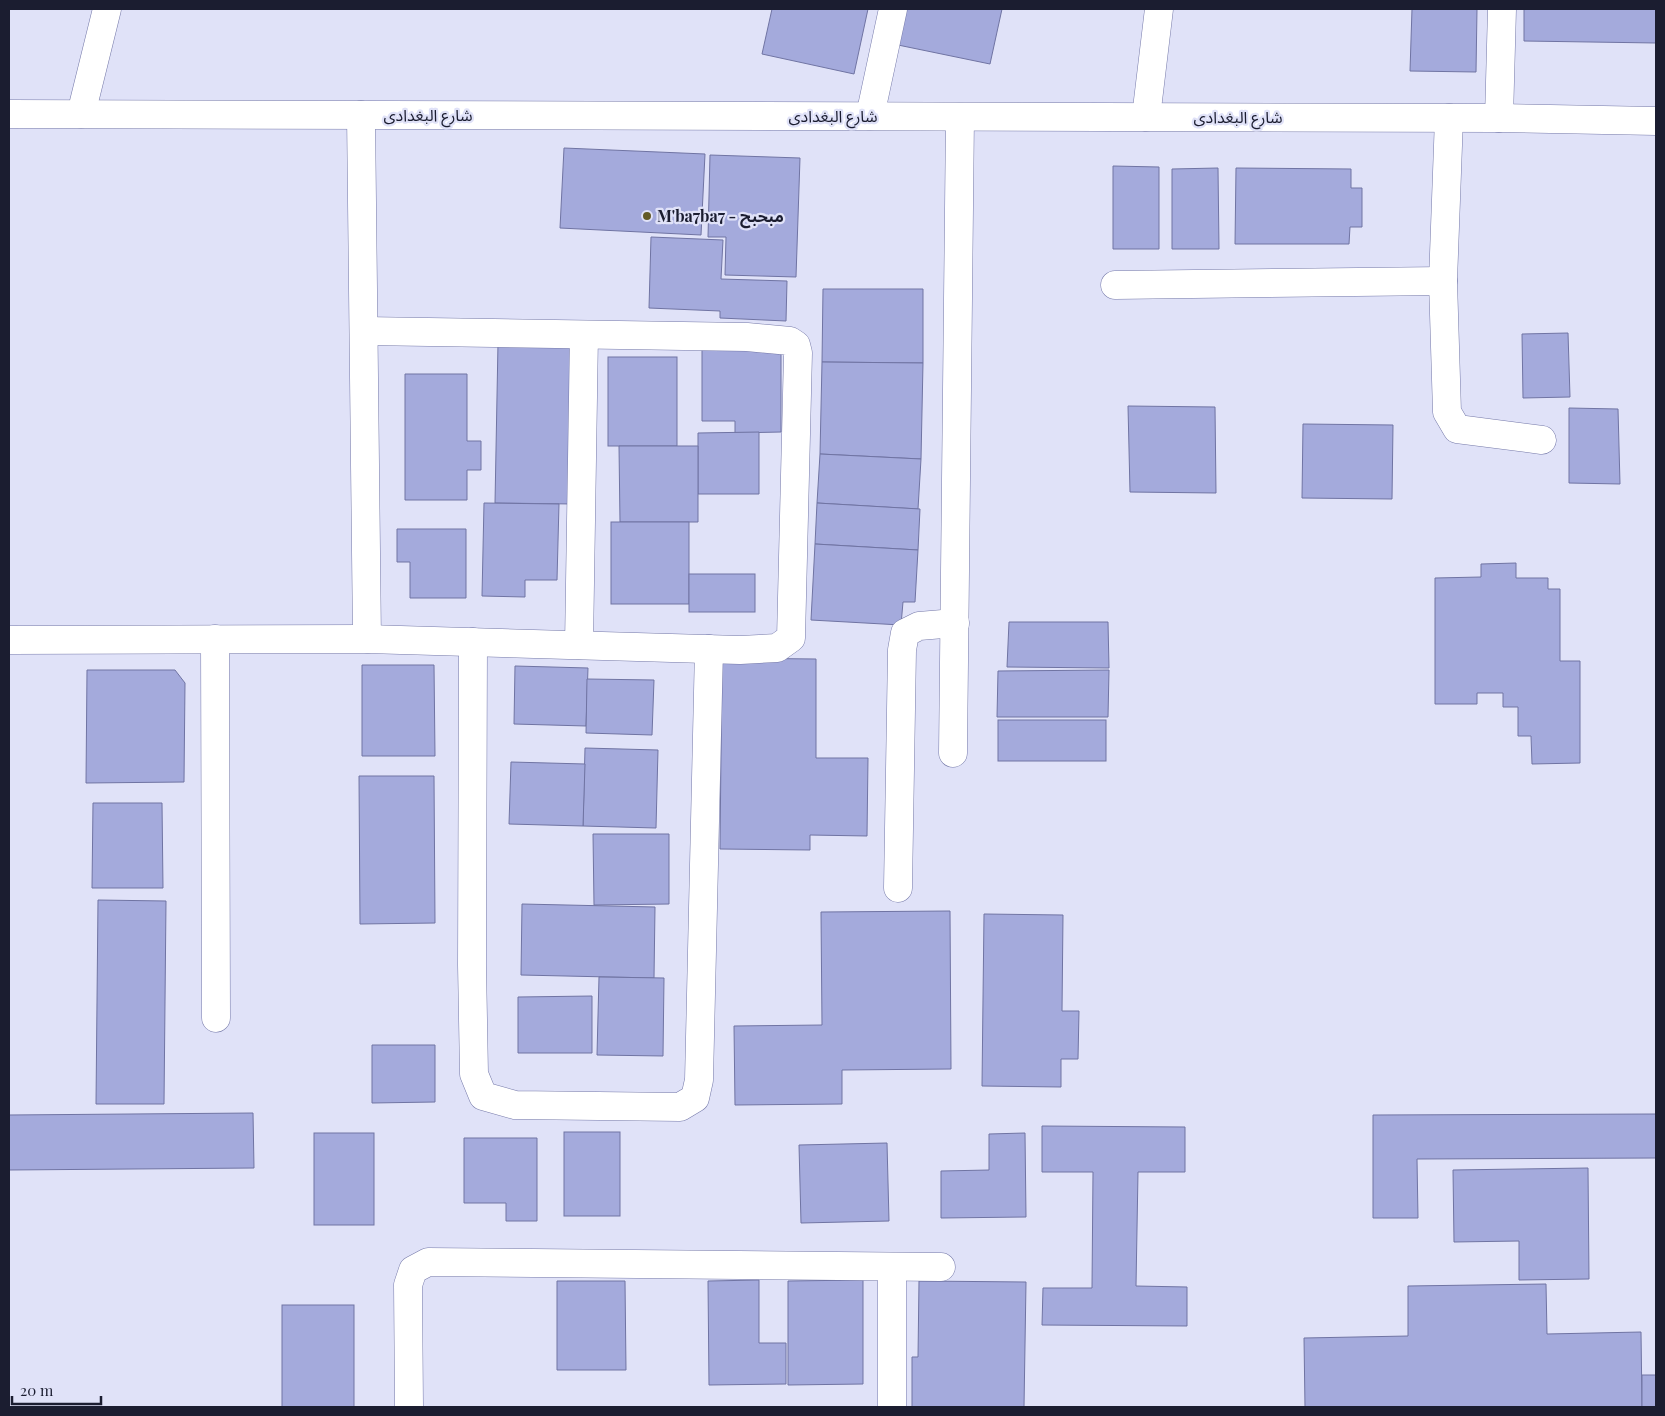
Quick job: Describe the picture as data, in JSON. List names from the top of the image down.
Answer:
{
  "streets": {
    "street": ["شارع البغدادى"]
  },
  "places": ["M'ba7ba7 - مبحبح"],
  "scale_bar": "20 m"
}
